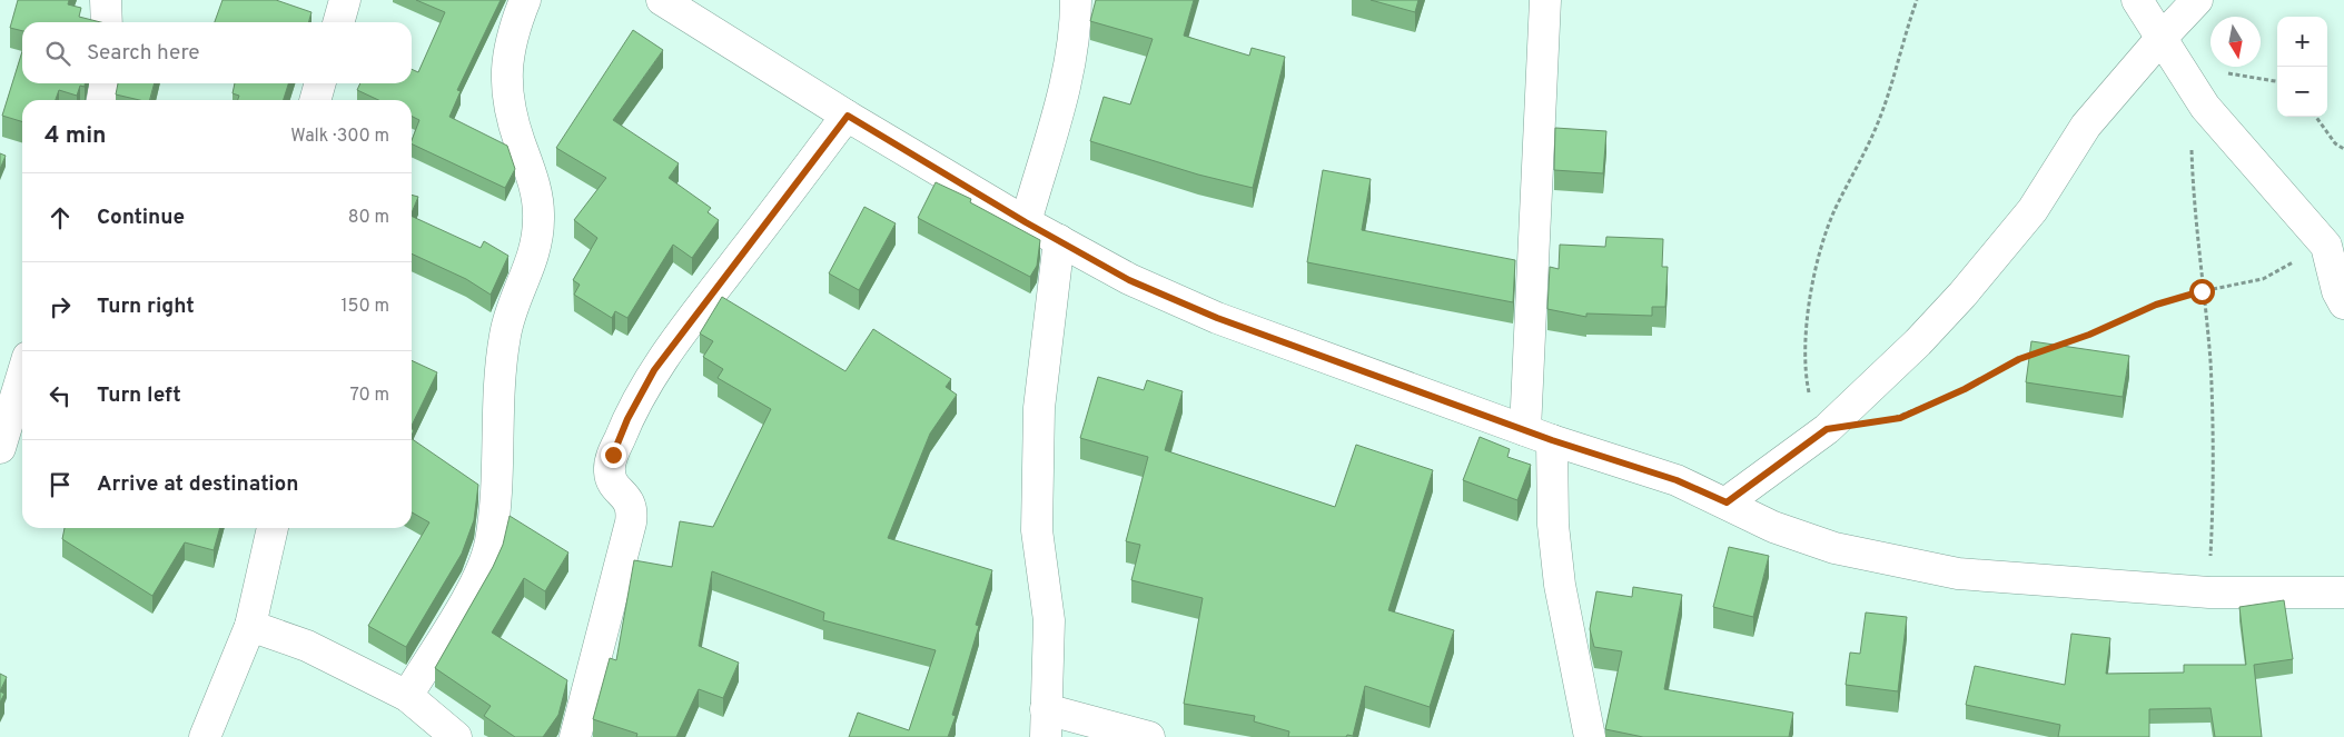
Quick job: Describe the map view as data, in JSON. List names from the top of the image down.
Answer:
{
  "north": "bottom",
  "page": {
    "map_buttons": ["+", "−"],
    "search": "Search here",
    "heading": ["4 min", "Walk · 300 m"],
    "list": [
      ["Continue", "80 m"],
      ["Turn right", "150 m"],
      ["Turn left", "70 m"],
      "Arrive at destination"
    ]
  }
}
